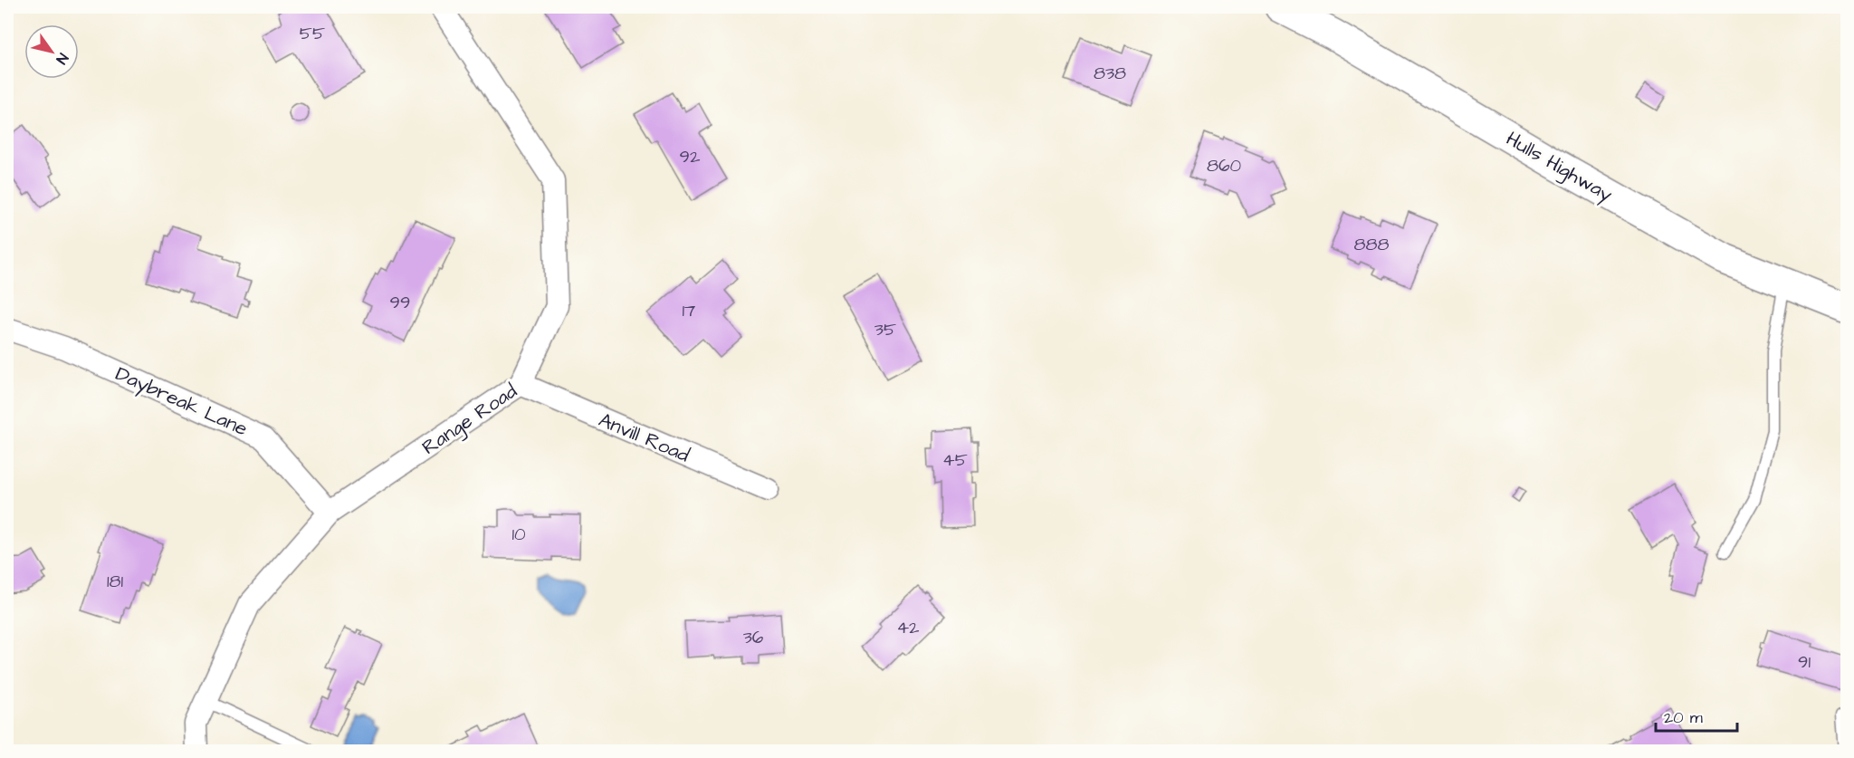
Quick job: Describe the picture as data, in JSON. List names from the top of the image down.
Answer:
{
  "streets": {
    "street": [
      "Hulls Highway",
      "Daybreak Lane",
      "Range Road",
      "Anvill Road"
    ]
  },
  "crossings": [
    ["Daybreak Lane", "Range Road"],
    ["Range Road", "Anvill Road"]
  ],
  "house_numbers": [
    "55",
    "838",
    "92",
    "860",
    "888",
    "99",
    "17",
    "35",
    "45",
    "10",
    "181",
    "42",
    "36",
    "91"
  ],
  "scale_bar": "20 m",
  "north": "bottom right"
}
